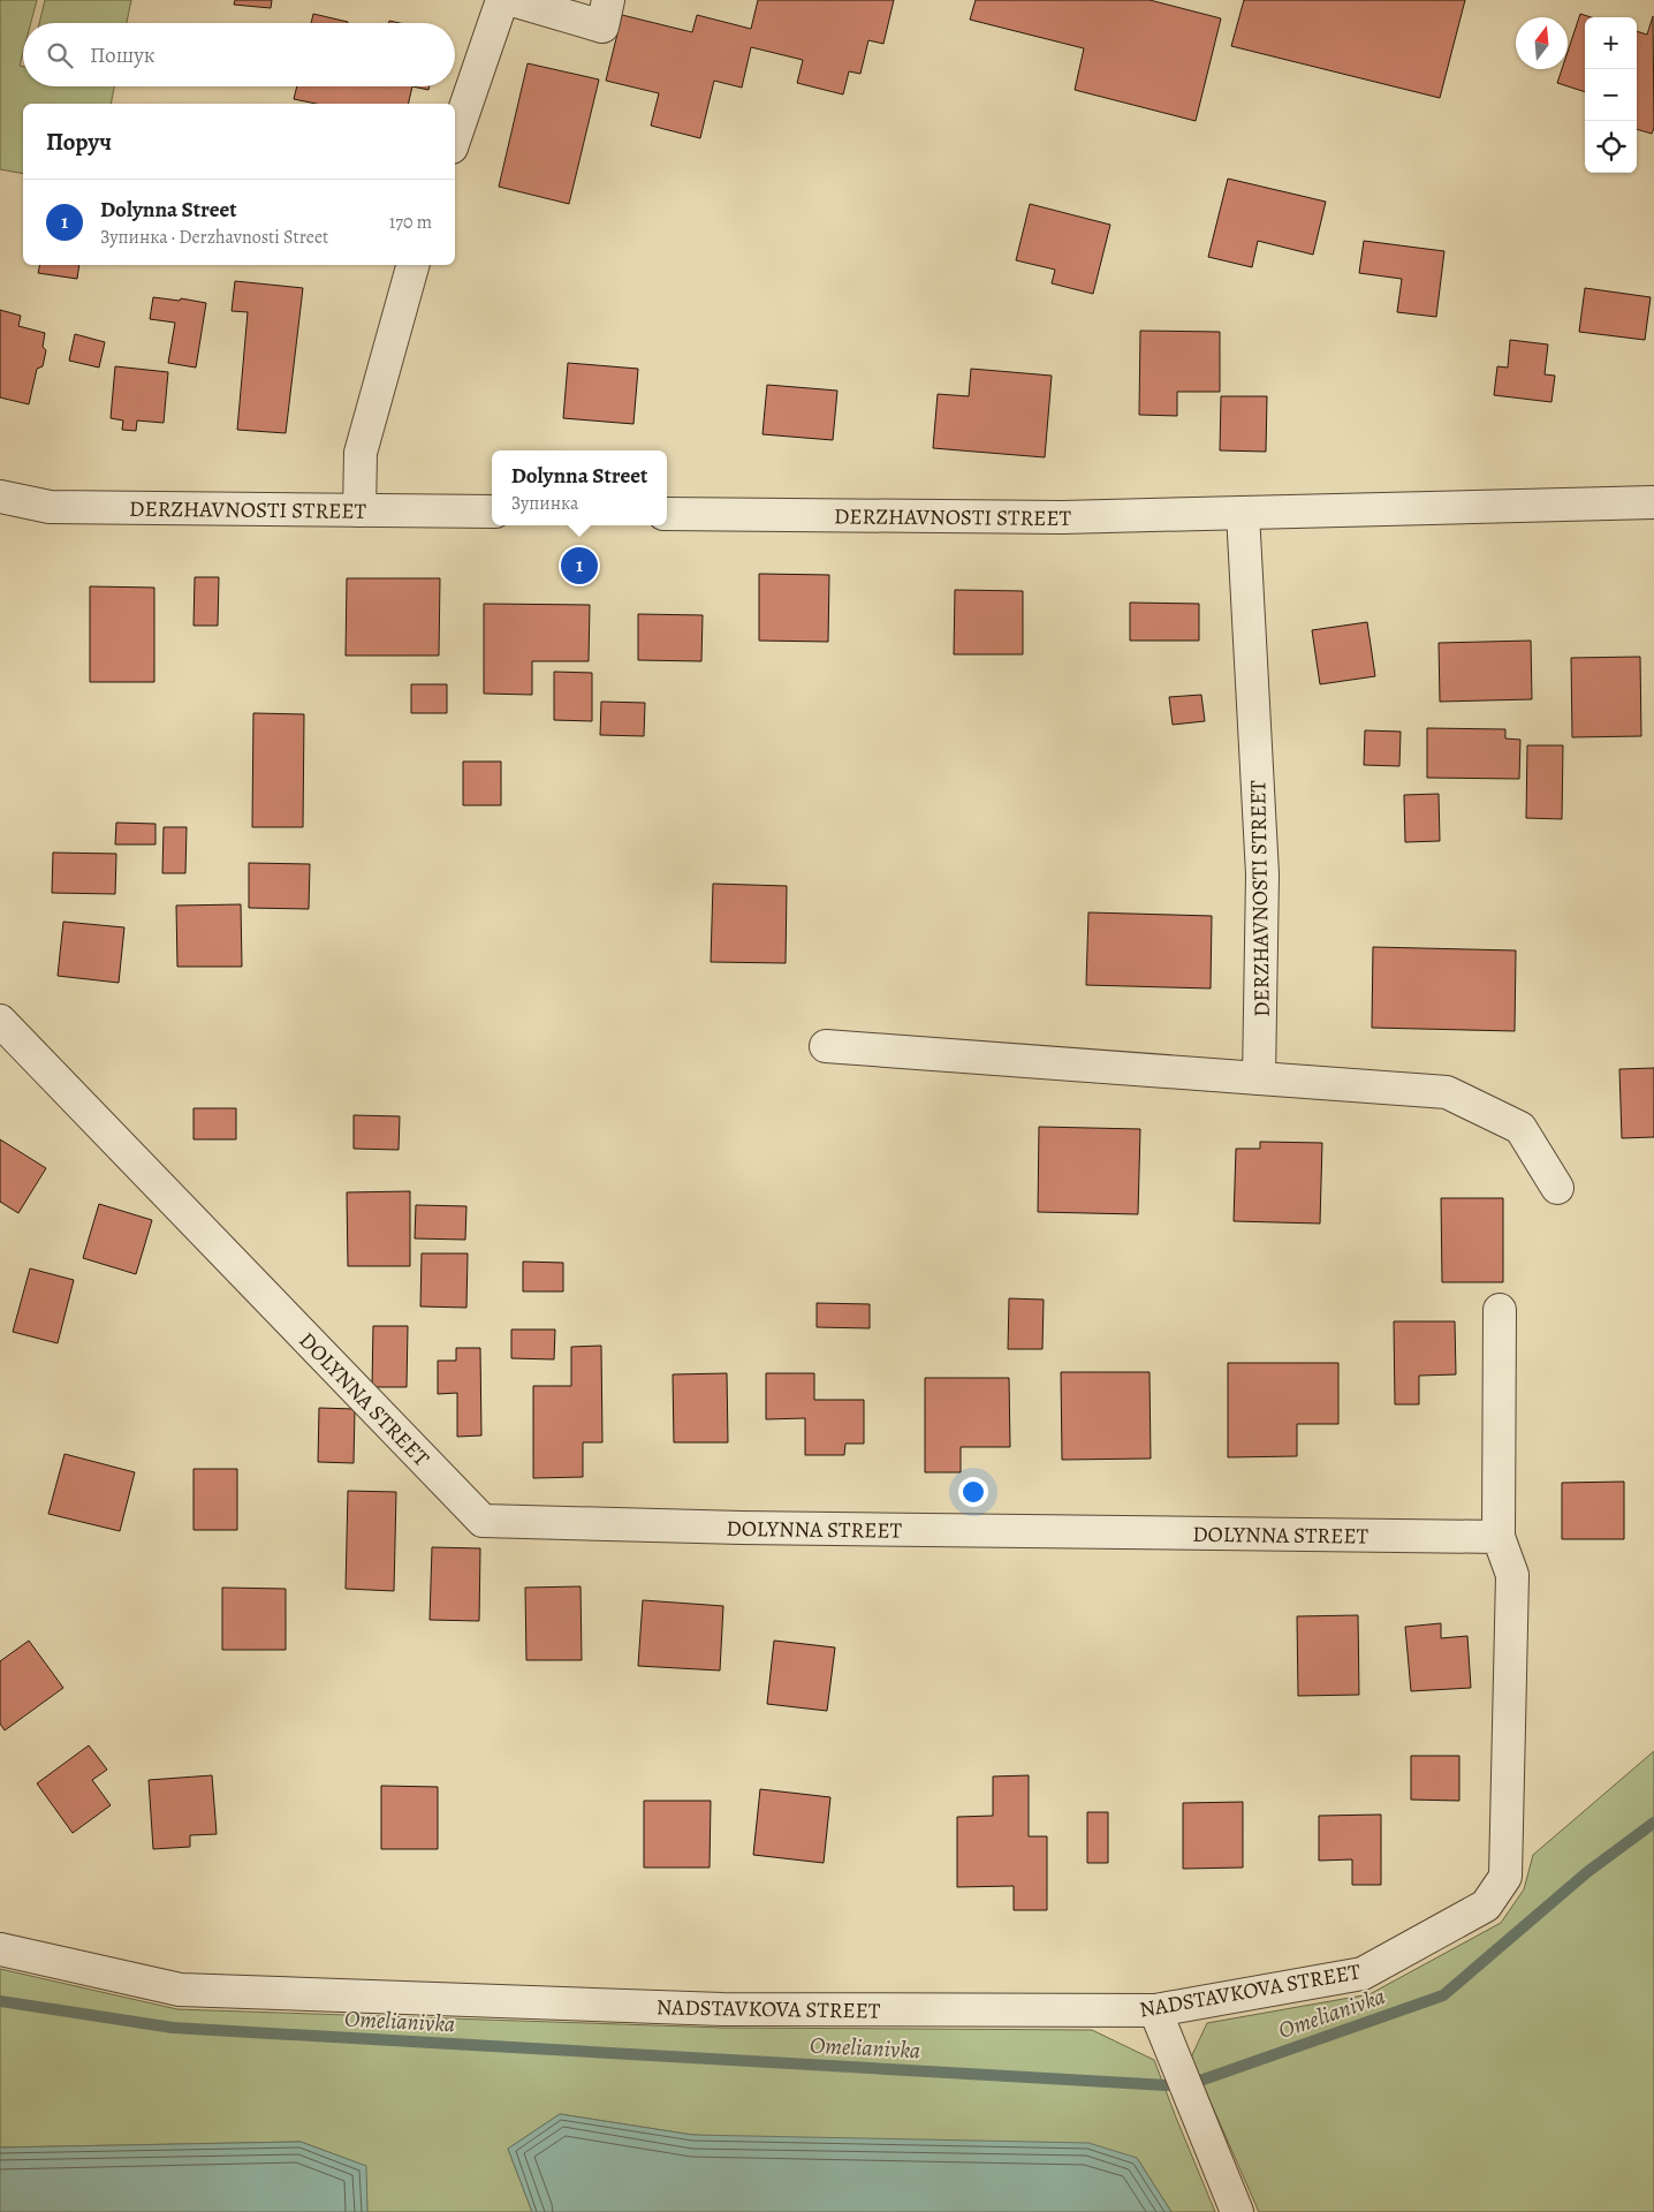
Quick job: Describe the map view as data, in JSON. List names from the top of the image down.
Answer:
{
  "streets": {
    "street": ["DERZHAVNOSTI STREET", "DOLYNNA STREET", "NADSTAVKOVA STREET"]
  },
  "crossings": [
    ["DOLYNNA STREET", "NADSTAVKOVA STREET"]
  ],
  "water": ["Omelianivka"],
  "north": "top",
  "page": {
    "map_buttons": ["+", "−"],
    "search": "Пошук",
    "heading": "Поруч",
    "list": [
      {
        "mark": "1",
        "name": "Dolynna Street",
        "note": "Зупинка · Derzhavnosti Street",
        "value": "170 m"
      }
    ],
    "popup": ["Dolynna Street", "Зупинка"],
    "pins": "1"
  }
}
